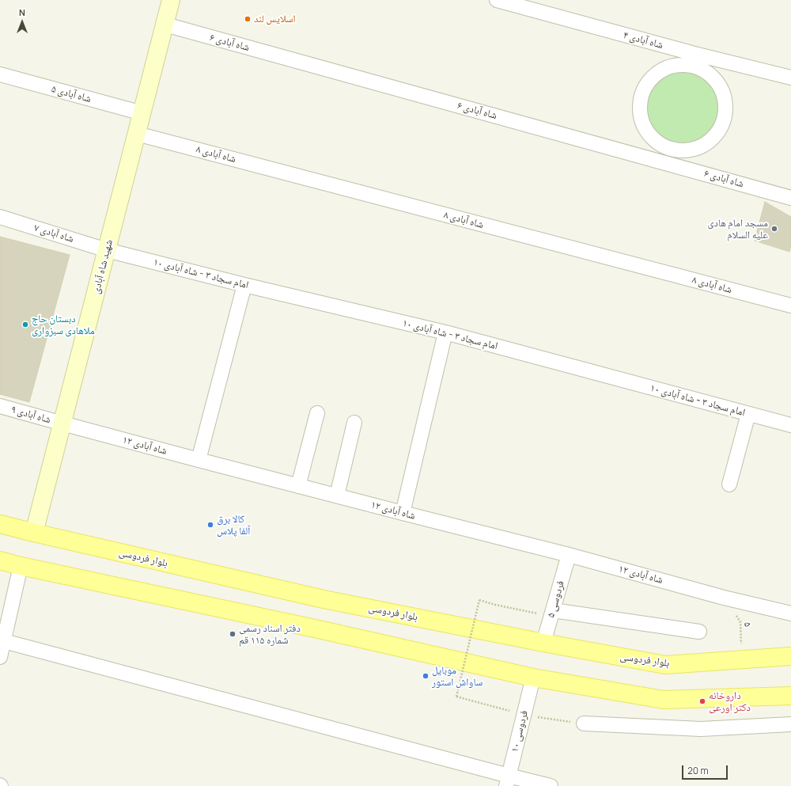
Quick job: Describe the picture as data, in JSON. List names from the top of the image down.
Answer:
{
  "streets": {
    "main road": ["شهید شاه آبادی", "بلوار فردوسی"],
    "street": [
      "شاه آبادی ۴",
      "شاه آبادی ۶",
      "شاه آبادی ۵",
      "شاه آبادی ۸",
      "شاه آبادی ۷",
      "امام سجاد ۳ - شاه آبادی ۱۰",
      "شاه آبادی ۹",
      "شاه آبادی ۱۲",
      "فردوسی ۵",
      "فردوسی ۱۰"
    ],
    "path": ["۵"]
  },
  "crossings": [
    ["شاه آبادی ۴", "شاه آبادی ۶"],
    ["شاه آبادی ۶", "شهید شاه آبادی"],
    ["شاه آبادی ۵", "شهید شاه آبادی"],
    ["شاه آبادی ۸", "شهید شاه آبادی"],
    ["شاه آبادی ۷", "شهید شاه آبادی"],
    ["شاه آبادی ۷", "امام سجاد ۳ - شاه آبادی ۱۰"],
    ["شهید شاه آبادی", "امام سجاد ۳ - شاه آبادی ۱۰"],
    ["شهید شاه آبادی", "شاه آبادی ۹"],
    ["شهید شاه آبادی", "شاه آبادی ۱۲"],
    ["شهید شاه آبادی", "بلوار فردوسی"],
    ["شاه آبادی ۹", "شاه آبادی ۱۲"],
    ["شاه آبادی ۱۲", "فردوسی ۵"],
    ["شاه آبادی ۱۲", "۵"],
    ["بلوار فردوسی", "فردوسی ۵"],
    ["بلوار فردوسی", "۵"]
  ],
  "places": [
    "اسلایس لند",
    "مسجد امام هادی علیه السلام",
    "دبستان حاج ملاهادی سبزواری",
    "کالا برق آلفا پلاس",
    "دفتر اسناد رسمی شماره ۱۱۵ قم",
    "موبایل ساواش استور",
    "داروخانه دکتر اورعی"
  ],
  "scale_bar": "20 m",
  "north": "top"
}
